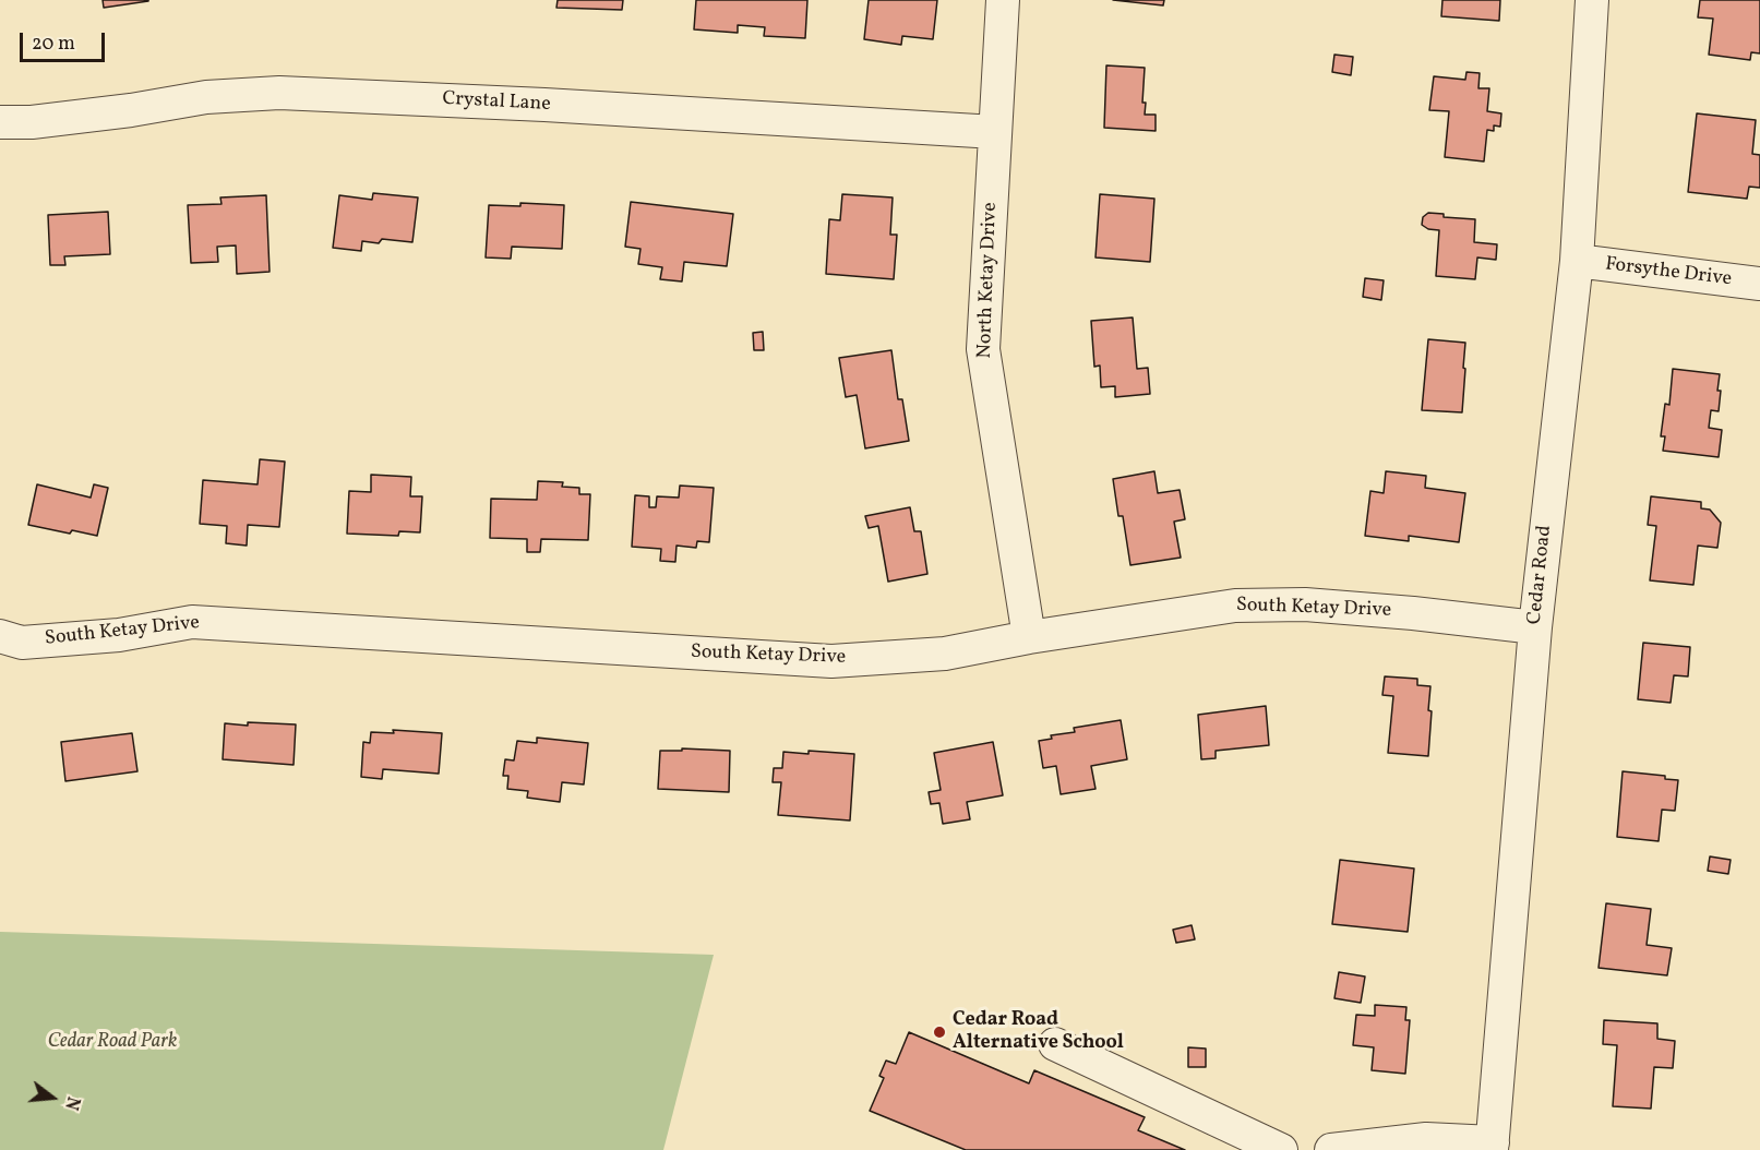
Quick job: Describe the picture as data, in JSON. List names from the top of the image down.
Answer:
{
  "streets": {
    "street": [
      "Crystal Lane",
      "Forsythe Drive",
      "North Ketay Drive",
      "Cedar Road",
      "South Ketay Drive"
    ]
  },
  "crossings": [
    ["Crystal Lane", "North Ketay Drive"],
    ["Forsythe Drive", "Cedar Road"],
    ["North Ketay Drive", "South Ketay Drive"],
    ["Cedar Road", "South Ketay Drive"]
  ],
  "parks": ["Cedar Road Park"],
  "places": ["Cedar Road Alternative School"],
  "scale_bar": "20 m",
  "north": "right"
}
